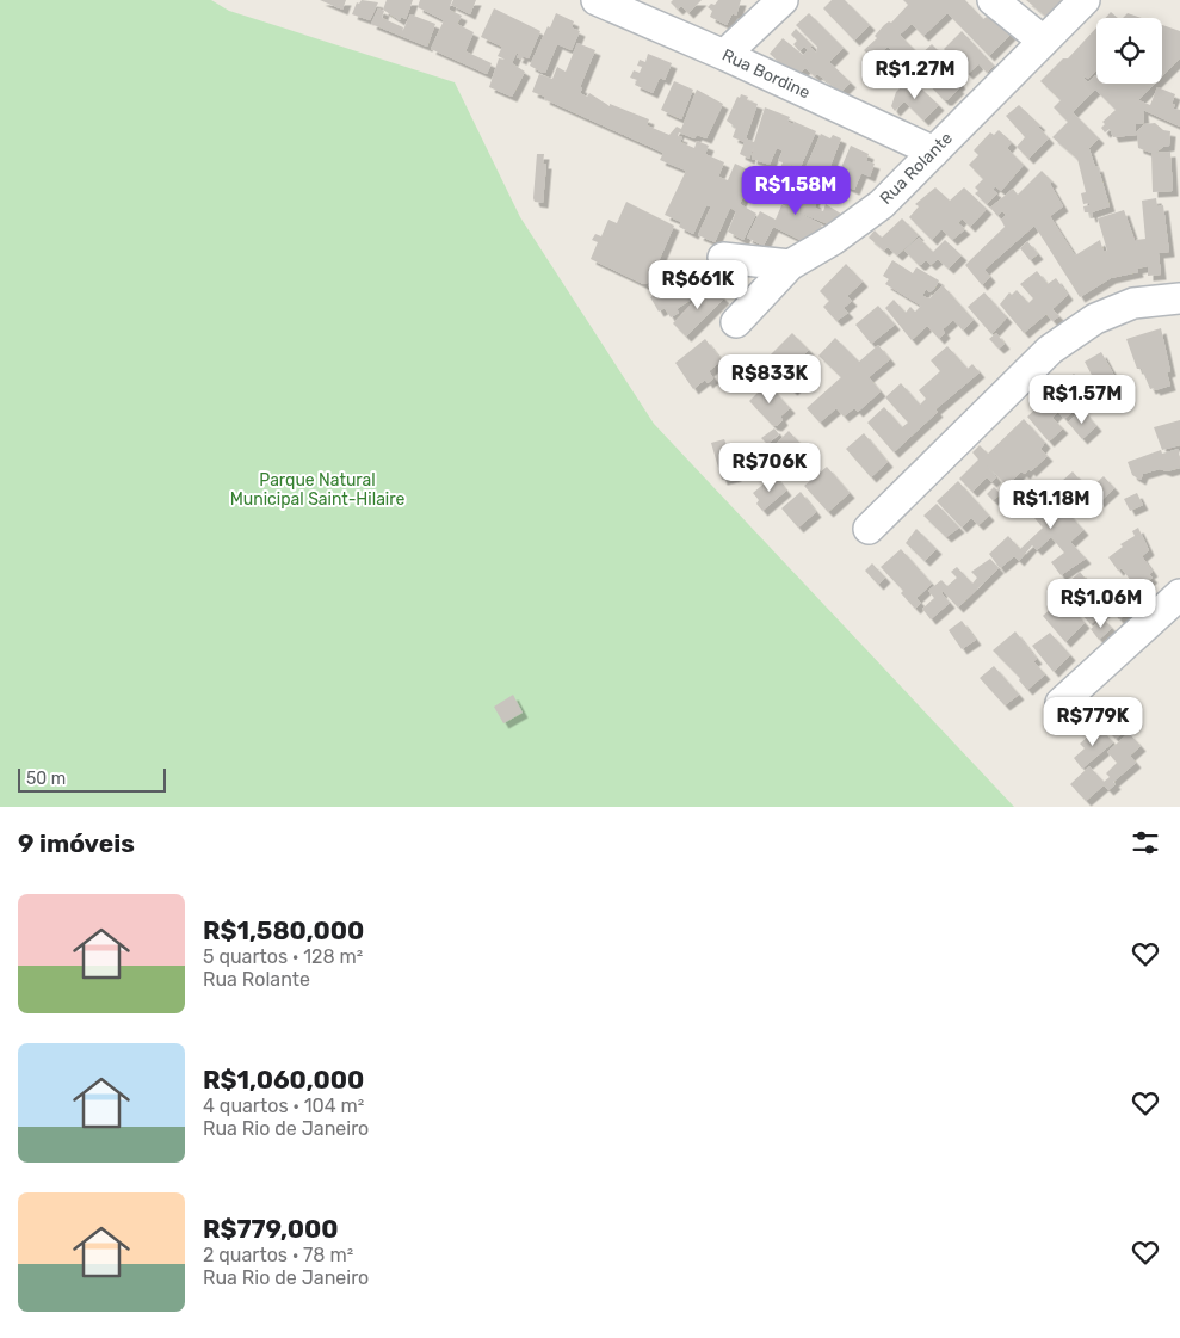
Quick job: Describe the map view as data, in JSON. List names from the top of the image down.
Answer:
{
  "streets": {
    "street": ["Rua Bordine", "Rua Rolante"]
  },
  "crossings": [
    ["Rua Bordine", "Rua Rolante"]
  ],
  "parks": ["Parque Natural Municipal Saint-Hilaire"],
  "scale_bar": "50 m",
  "page": {
    "price": [
      "R$1.27M",
      "R$1.58M",
      "R$661K",
      "R$833K",
      "R$1.57M",
      "R$706K",
      "R$1.18M",
      "R$1.06M",
      "R$779K"
    ],
    "scale": "50 m",
    "heading": "9 imóveis",
    "list": [
      {
        "name": "R$1,580,000",
        "note": "5 quartos · 128 m² · Rua Rolante"
      },
      {
        "name": "R$1,060,000",
        "note": "4 quartos · 104 m² · Rua Rio de Janeiro"
      },
      {
        "name": "R$779,000",
        "note": "2 quartos · 78 m² · Rua Rio de Janeiro"
      }
    ]
  }
}
